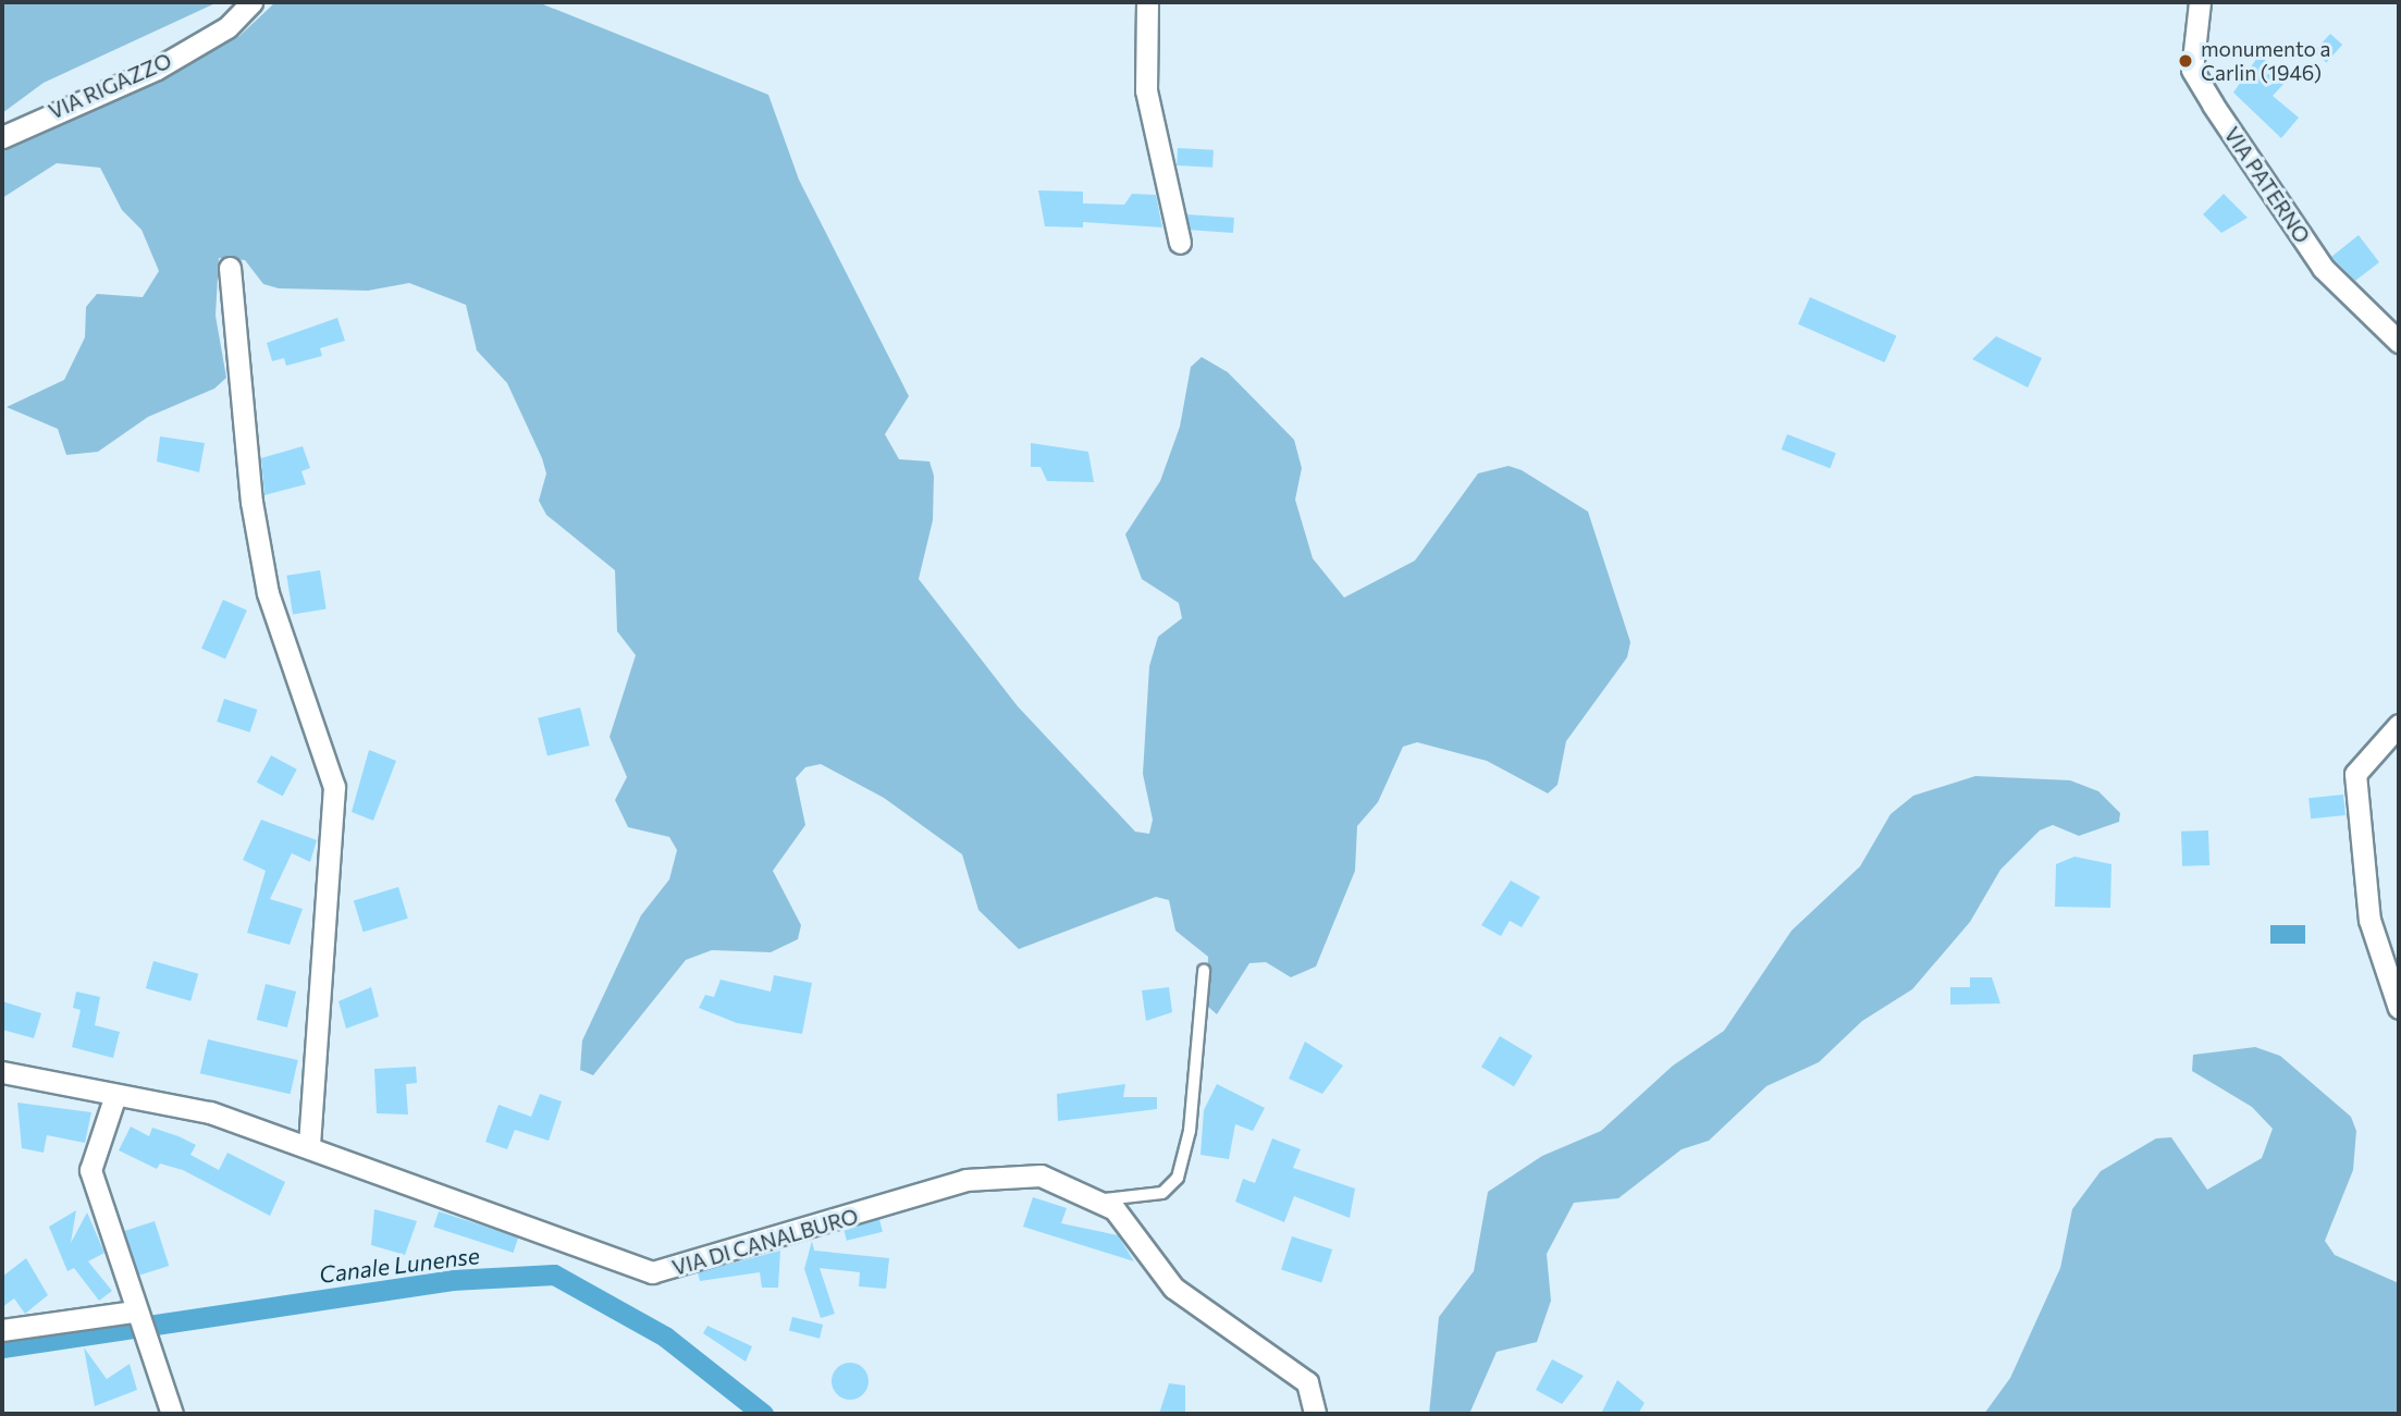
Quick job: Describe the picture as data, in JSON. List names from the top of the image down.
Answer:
{
  "streets": {
    "street": ["VIA RIGAZZO", "VIA PATERNO", "VIA DI CANALBURO"]
  },
  "water": ["Canale Lunense"],
  "places": ["monumento a Carlin (1946)"]
}
